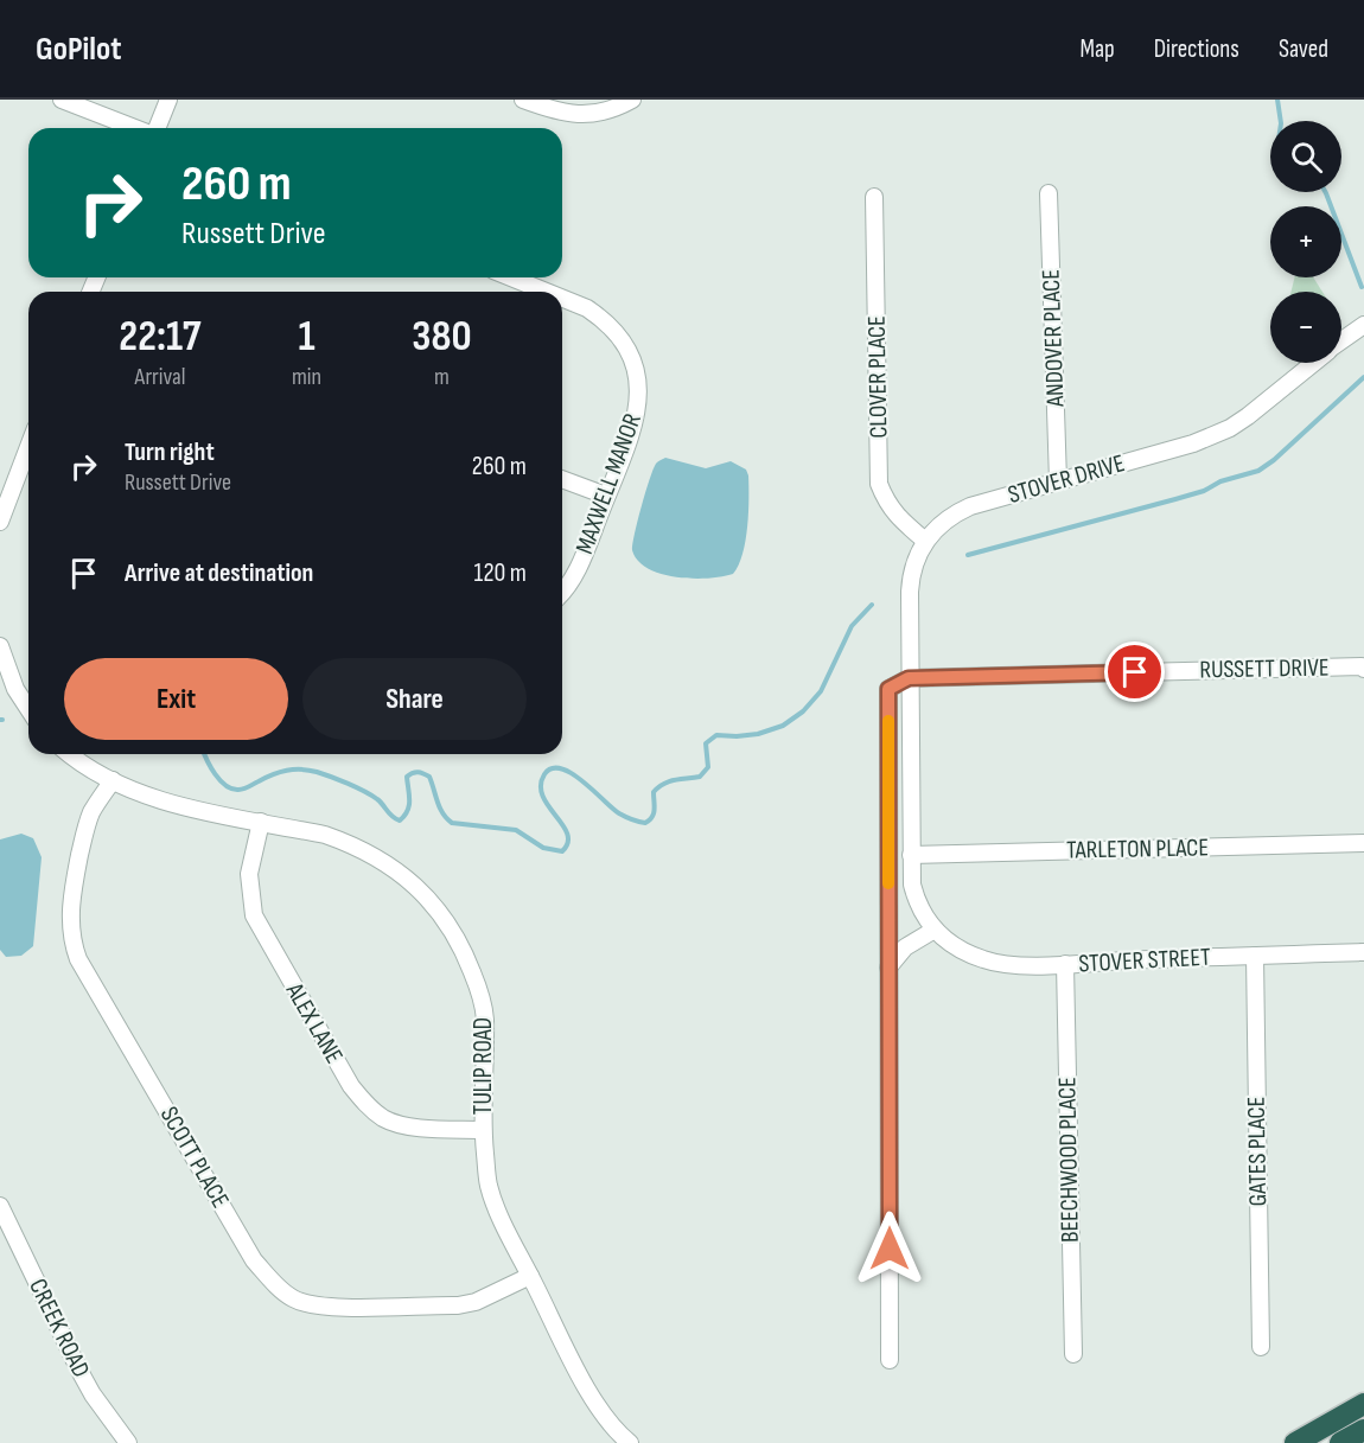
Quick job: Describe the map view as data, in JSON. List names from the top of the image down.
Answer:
{
  "streets": {
    "street": [
      "ANDOVER PLACE",
      "CLOVER PLACE",
      "STOVER DRIVE",
      "MAXWELL MANOR",
      "RUSSETT DRIVE",
      "TARLETON PLACE",
      "STOVER STREET",
      "ALEX LANE",
      "TULIP ROAD",
      "GATES PLACE",
      "SCOTT PLACE",
      "BEECHWOOD PLACE",
      "CREEK ROAD"
    ]
  },
  "crossings": [
    ["ANDOVER PLACE", "STOVER DRIVE"],
    ["CLOVER PLACE", "STOVER DRIVE"],
    ["STOVER DRIVE", "RUSSETT DRIVE"],
    ["STOVER DRIVE", "STOVER STREET"],
    ["RUSSETT DRIVE", "STOVER STREET"],
    ["TARLETON PLACE", "STOVER STREET"],
    ["STOVER STREET", "GATES PLACE"],
    ["STOVER STREET", "BEECHWOOD PLACE"],
    ["ALEX LANE", "TULIP ROAD"],
    ["TULIP ROAD", "SCOTT PLACE"]
  ],
  "page": {
    "header": "GoPilot",
    "nav": ["Map", "Directions", "Saved"],
    "map_buttons": ["+", "−"],
    "turn": ["260 m", "Russett Drive"],
    "eta": [
      "22:17",
      "Arrival",
      "1",
      "min",
      "380",
      "m"
    ],
    "list": [
      {
        "name": "Turn right",
        "note": "Russett Drive",
        "value": "260 m"
      },
      {
        "name": "Arrive at destination",
        "value": "120 m"
      }
    ],
    "buttons": ["Exit", "Share"]
  }
}
